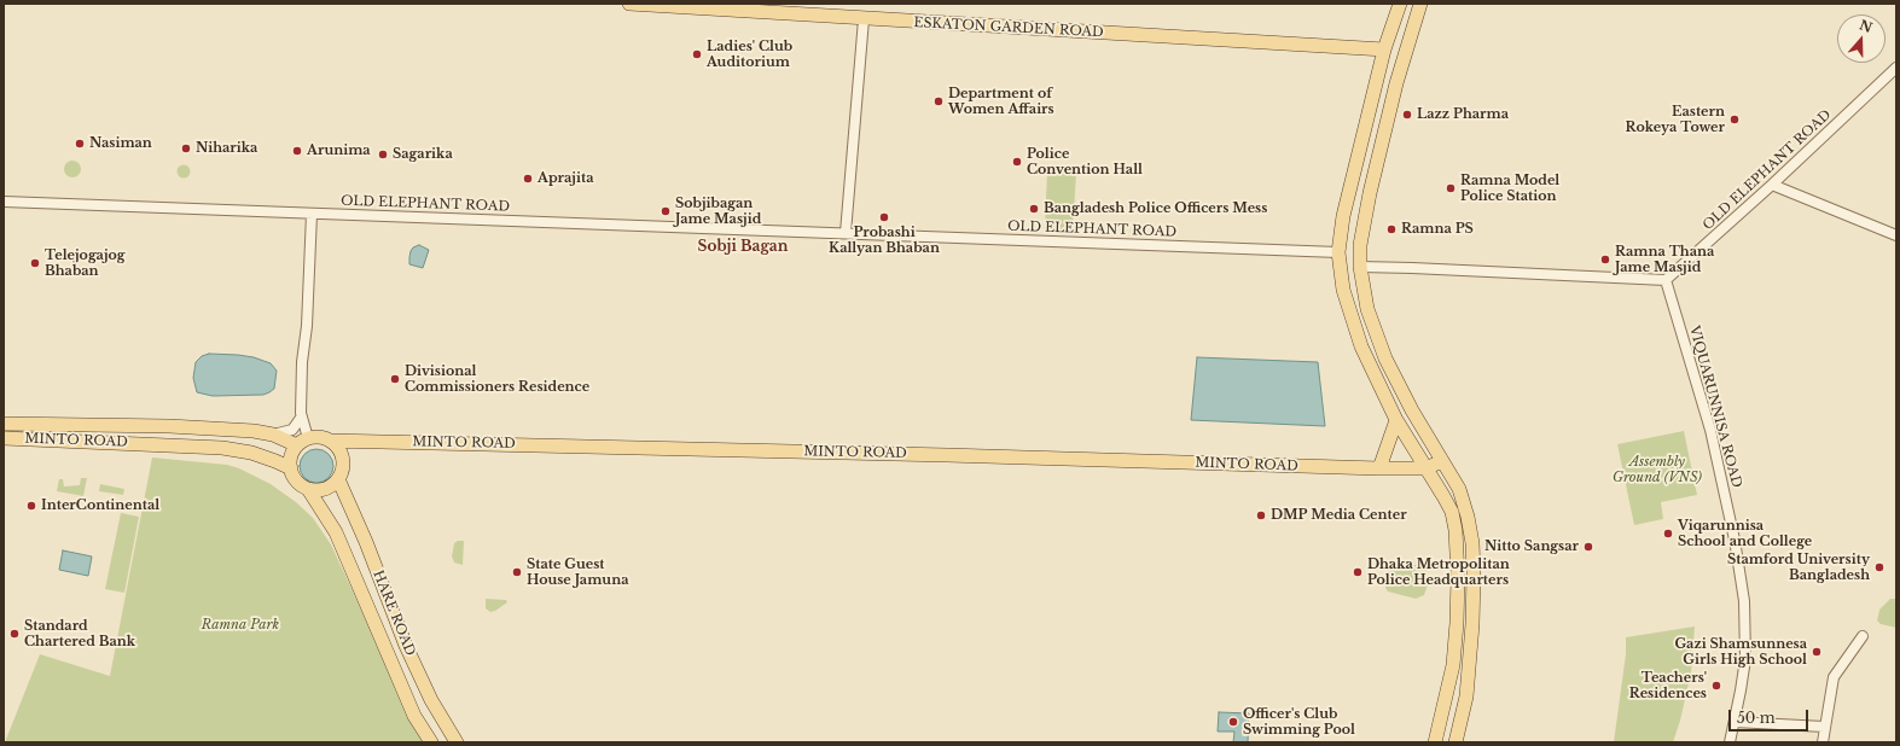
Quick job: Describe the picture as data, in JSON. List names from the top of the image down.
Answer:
{
  "streets": {
    "main road": ["ESKATON GARDEN ROAD", "MINTO ROAD", "HARE ROAD"],
    "street": ["OLD ELEPHANT ROAD", "VIQUARUNNISA ROAD"]
  },
  "crossings": [
    ["OLD ELEPHANT ROAD", "VIQUARUNNISA ROAD"],
    ["MINTO ROAD", "HARE ROAD"]
  ],
  "districts": ["Sobji Bagan"],
  "parks": ["Assembly Ground (VNS)", "Ramna Park"],
  "places": [
    "Ladies' Club Auditorium",
    "Department of Women Affairs",
    "Lazz Pharma",
    "Eastern Rokeya Tower",
    "Nasiman",
    "Niharika",
    "Arunima",
    "Sagarika",
    "Police Convention Hall",
    "Aprajita",
    "Ramna Model Police Station",
    "Bangladesh Police Officers Mess",
    "Sobjibagan Jame Masjid",
    "Probashi Kallyan Bhaban",
    "Ramna PS",
    "Ramna Thana Jame Masjid",
    "Telejogajog Bhaban",
    "Divisional Commissioners Residence",
    "InterContinental",
    "DMP Media Center",
    "Viqarunnisa School and College",
    "Nitto Sangsar",
    "Stamford University Bangladesh",
    "State Guest House Jamuna",
    "Dhaka Metropolitan Police Headquarters",
    "Standard Chartered Bank",
    "Gazi Shamsunnesa Girls High School",
    "Teachers' Residences",
    "Officer's Club Swimming Pool"
  ],
  "scale_bar": "50 m",
  "north": "top"
}
